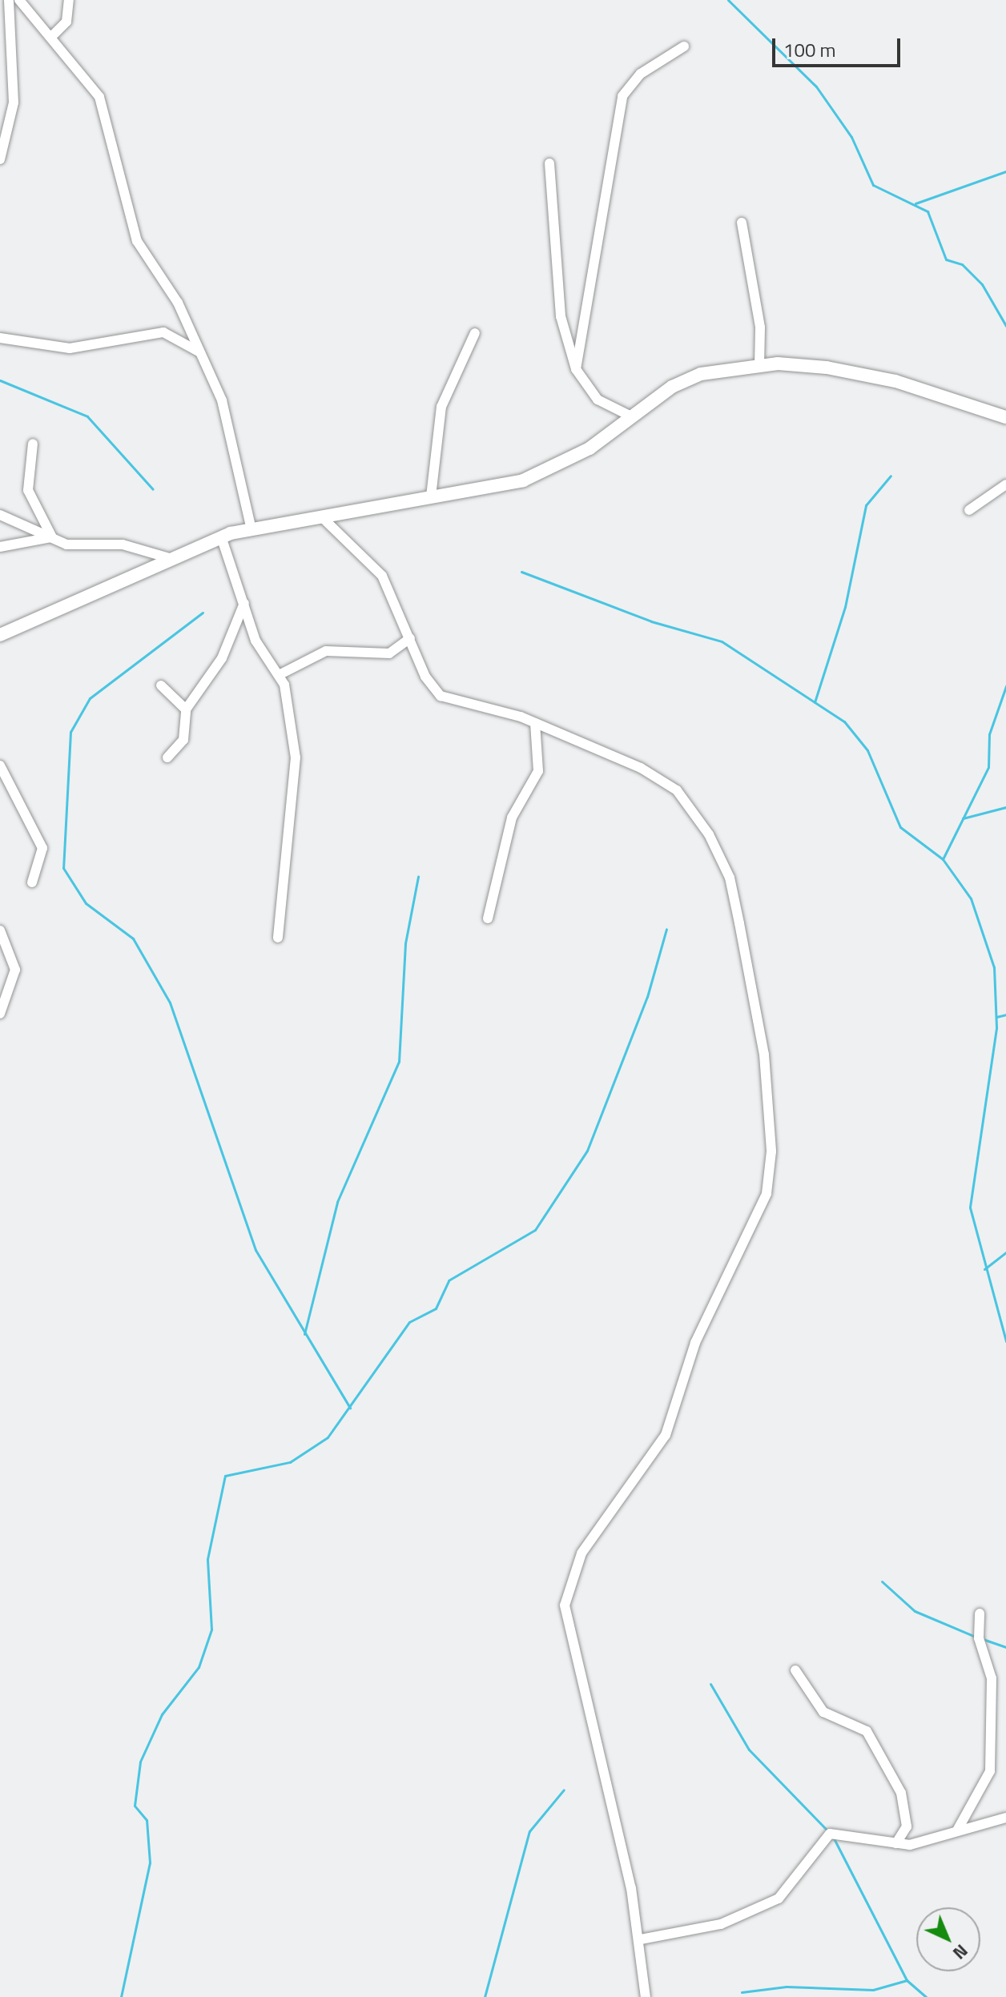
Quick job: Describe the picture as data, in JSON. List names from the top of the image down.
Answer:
{
  "scale_bar": "100 m",
  "north": "bottom right"
}
